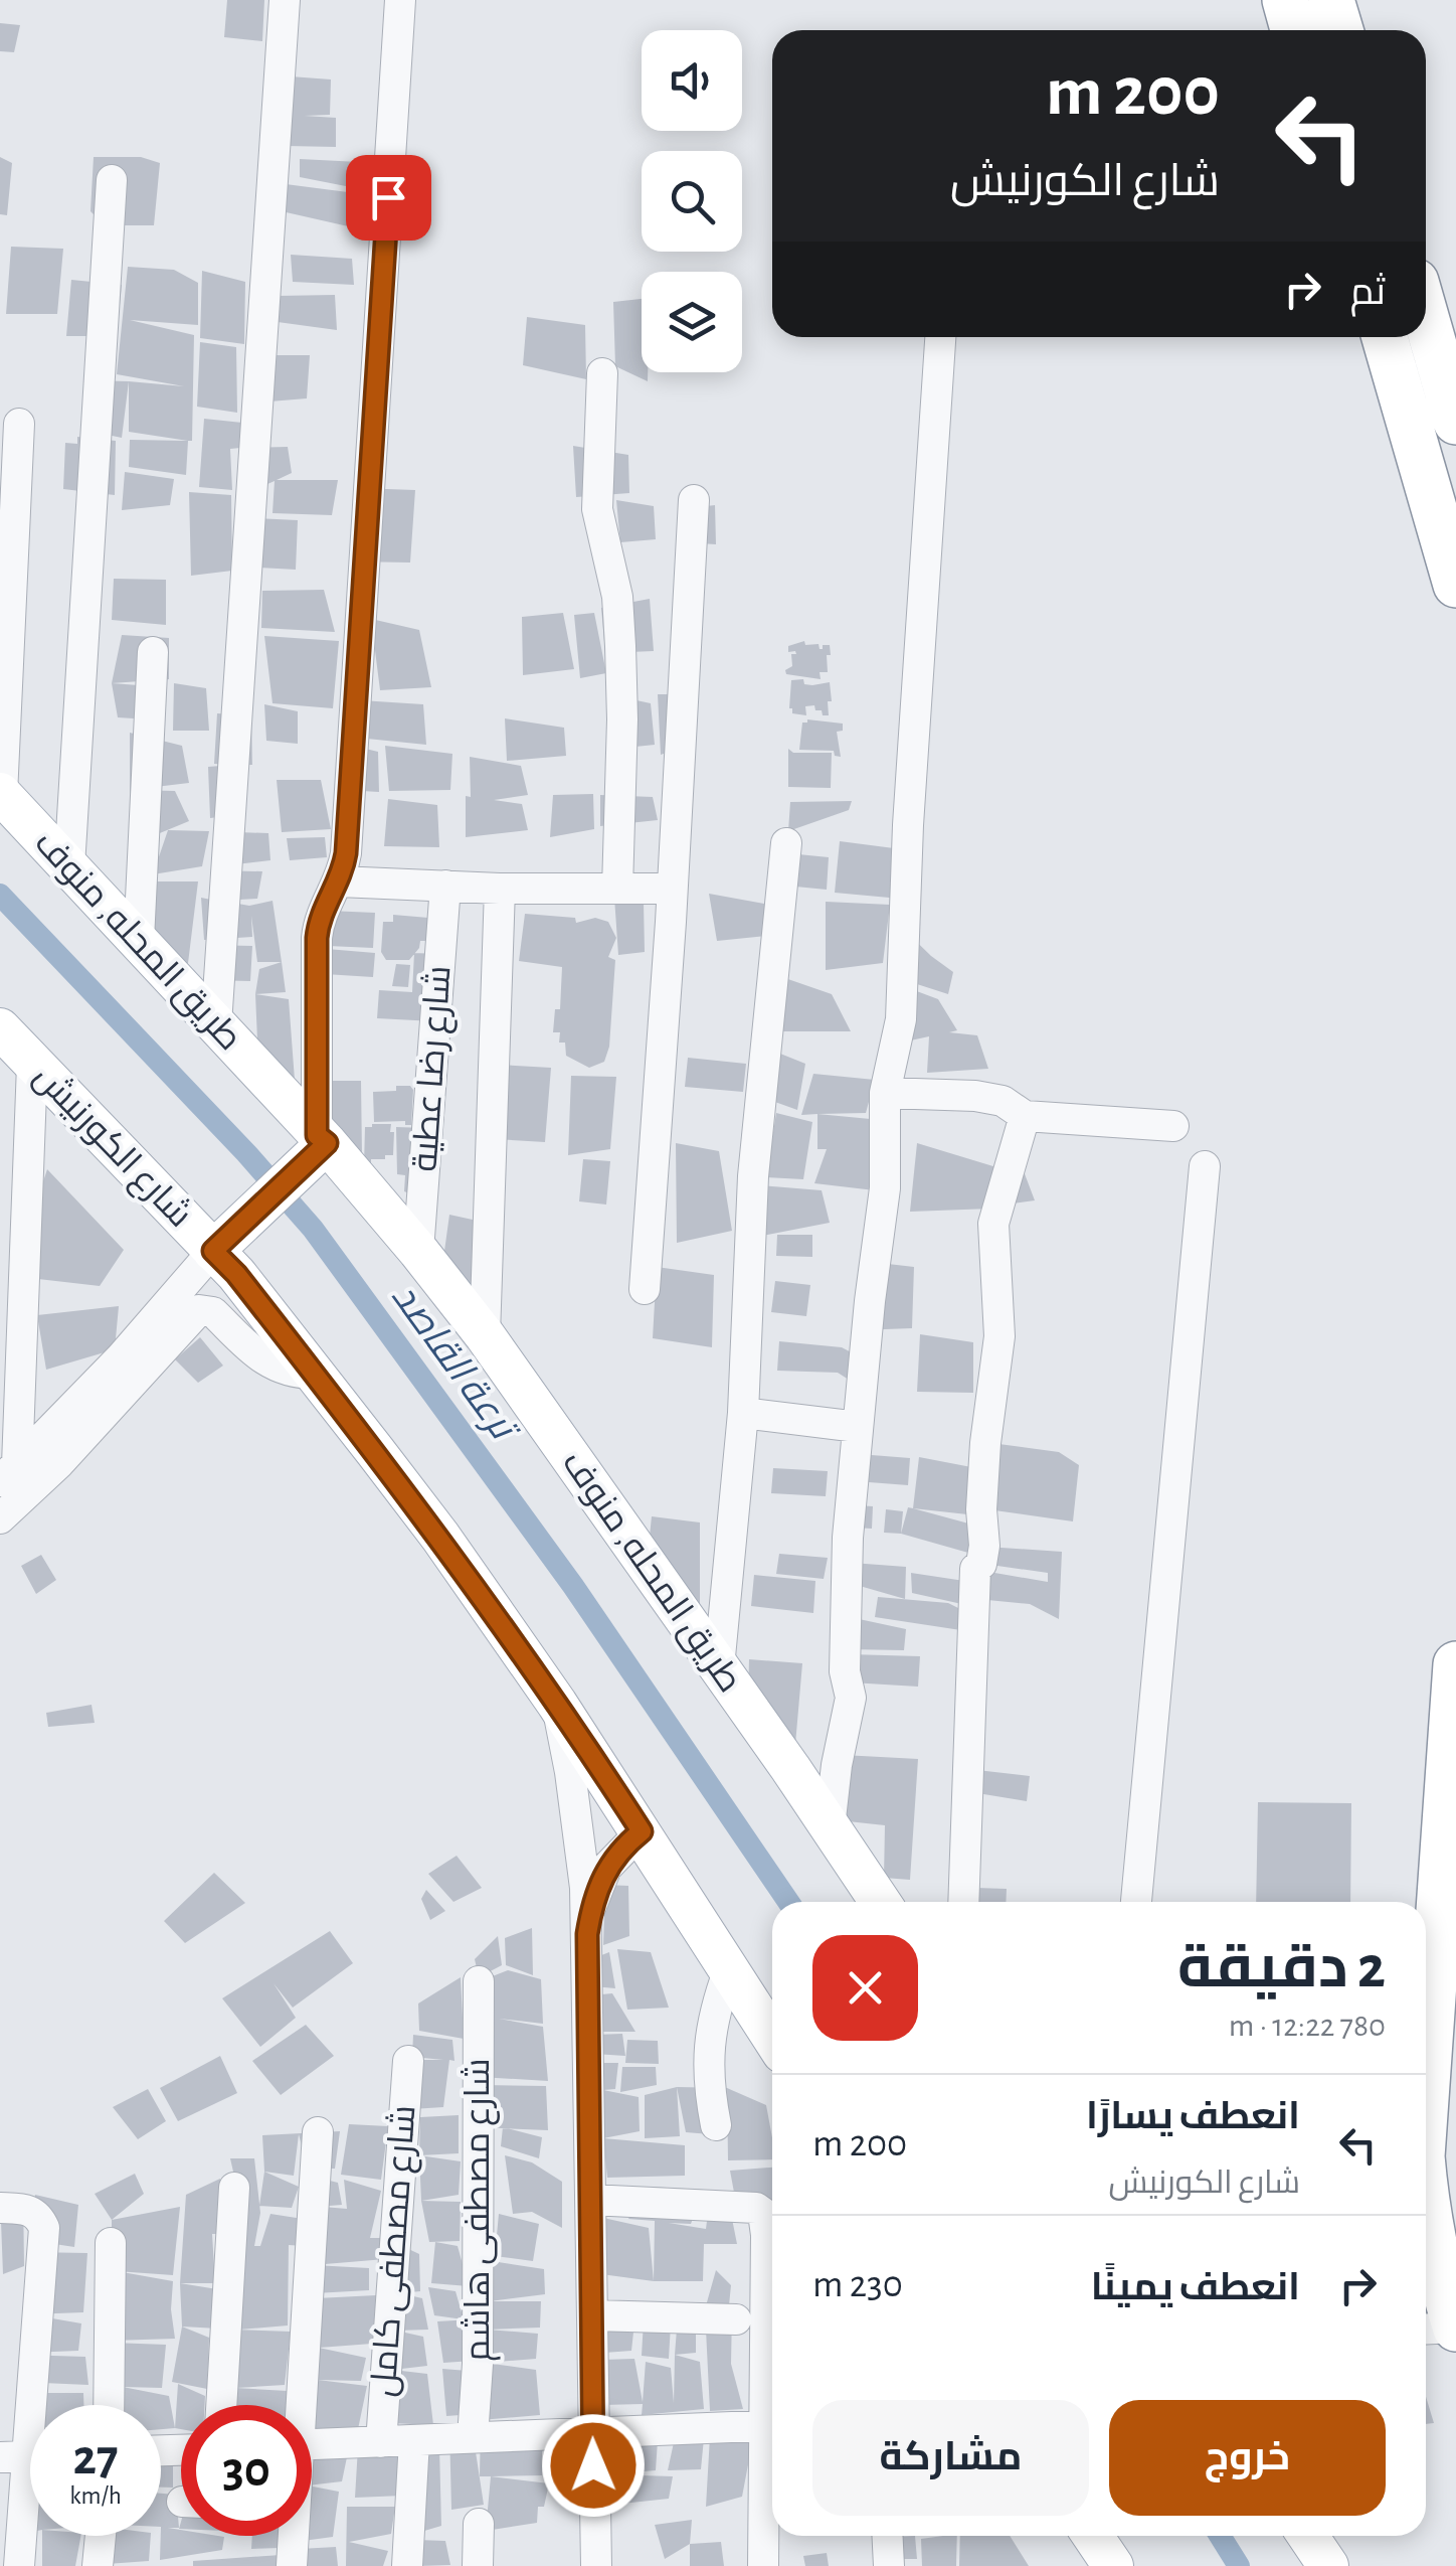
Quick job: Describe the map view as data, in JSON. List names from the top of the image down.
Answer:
{
  "streets": {
    "main road": ["طريق المحله, منوف", "شارع الكورنيش"],
    "street": ["شارع رضا عطية", "شارع مصطفى هاشم", "شارع مصطفى كامل"]
  },
  "crossings": [
    ["طريق المحله, منوف", "شارع رضا عطية"]
  ],
  "water": ["ترعة القاصد"],
  "page": {
    "turn": ["200 m", "شارع الكورنيش"],
    "then": "ثم",
    "heading": ["2 دقيقة", "780 m · 12:22"],
    "list": [
      {
        "name": "انعطف يسارًا",
        "note": "شارع الكورنيش",
        "value": "200 m"
      },
      {
        "name": "انعطف يمينًا",
        "value": "230 m"
      }
    ],
    "buttons": ["خروج", "مشاركة"],
    "speed": "27 km/h",
    "limit": "30"
  }
}
